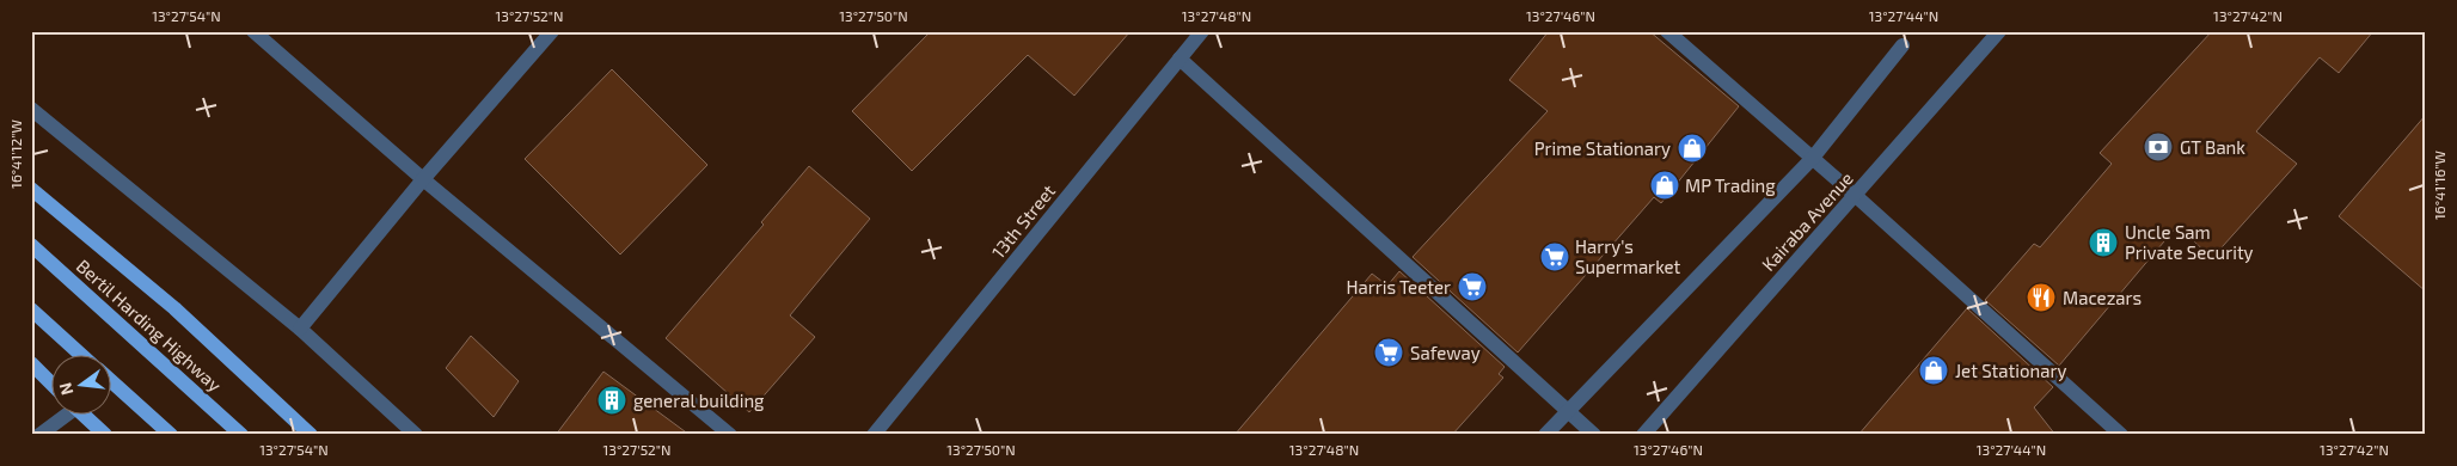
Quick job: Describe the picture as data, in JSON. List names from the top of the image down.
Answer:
{
  "streets": {
    "main road": ["Bertil Harding Highway"],
    "street": ["13th Street", "Kairaba Avenue"]
  },
  "places": {
    "bank": ["GT Bank"],
    "shop": ["Prime Stationary", "MP Trading", "Jet Stationary"],
    "building": ["Uncle Sam Private Security", "general building"],
    "supermarket": ["Harry's Supermarket", "Harris Teeter", "Safeway"],
    "restaurant": ["Macezars"]
  },
  "north": "left",
  "coordinates": [
    "13°27'54\"N",
    "13°27'52\"N",
    "13°27'50\"N",
    "13°27'48\"N",
    "13°27'46\"N",
    "13°27'44\"N",
    "13°27'42\"N",
    "16°41'12\"W",
    "16°41'16\"W"
  ]
}
